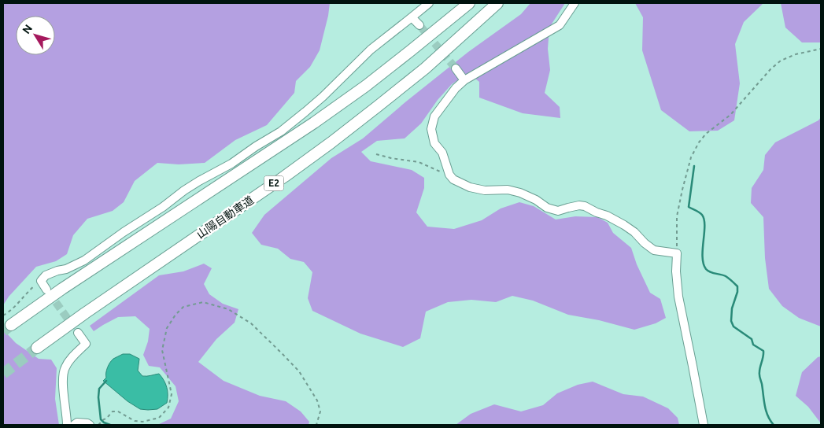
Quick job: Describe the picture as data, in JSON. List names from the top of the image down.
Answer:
{
  "streets": {
    "highway": ["E2", "山陽自動車道"]
  },
  "north": "top left"
}
